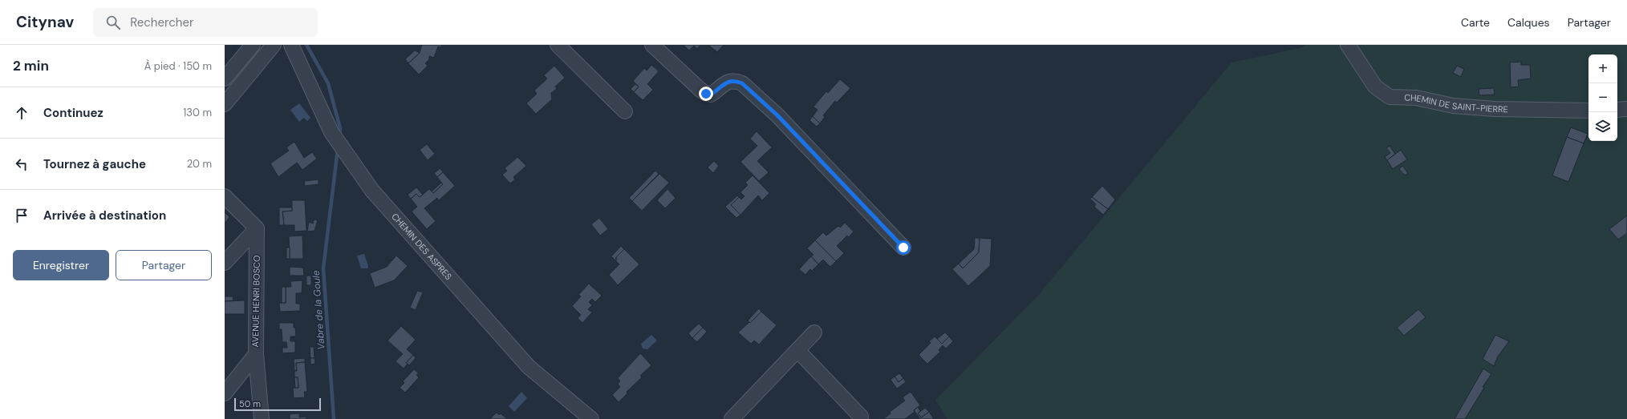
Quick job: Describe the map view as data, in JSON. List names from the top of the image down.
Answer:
{
  "streets": {
    "street": ["CHEMIN DE SAINT-PIERRE", "CHEMIN DES ASPRES", "AVENUE HENRI BOSCO"]
  },
  "water": ["Vabre de la Goule"],
  "scale_bar": "50 m",
  "page": {
    "header": "Citynav",
    "search": "Rechercher",
    "nav": ["Carte", "Calques", "Partager"],
    "heading": ["2 min", "À pied · 150 m"],
    "map_buttons": ["+", "−"],
    "list": [
      ["Continuez", "130 m"],
      ["Tournez à gauche", "20 m"],
      "Arrivée à destination"
    ],
    "buttons": ["Enregistrer", "Partager"],
    "scale": "50 m"
  }
}
